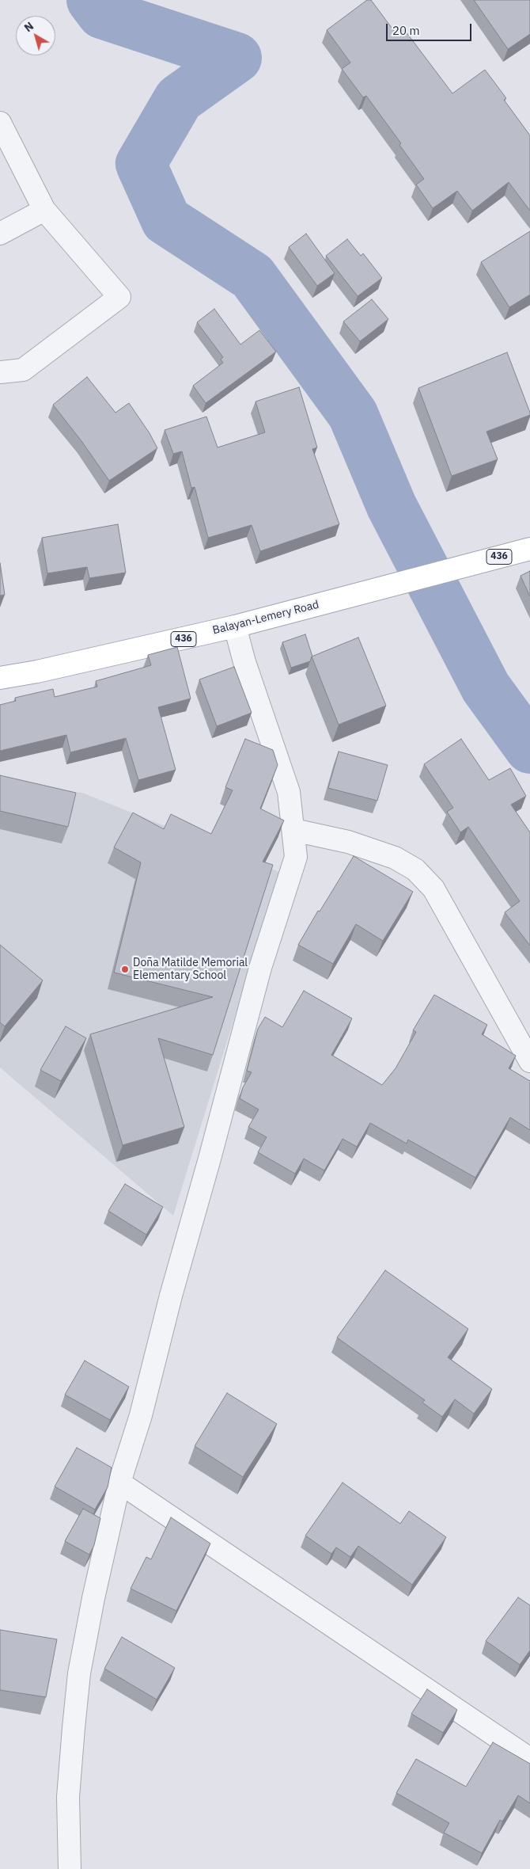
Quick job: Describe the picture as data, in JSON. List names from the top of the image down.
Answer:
{
  "streets": {
    "main road": ["436", "Balayan-Lemery Road"]
  },
  "places": ["Doña Matilde Memorial Elementary School"],
  "scale_bar": "20 m",
  "north": "top left"
}
